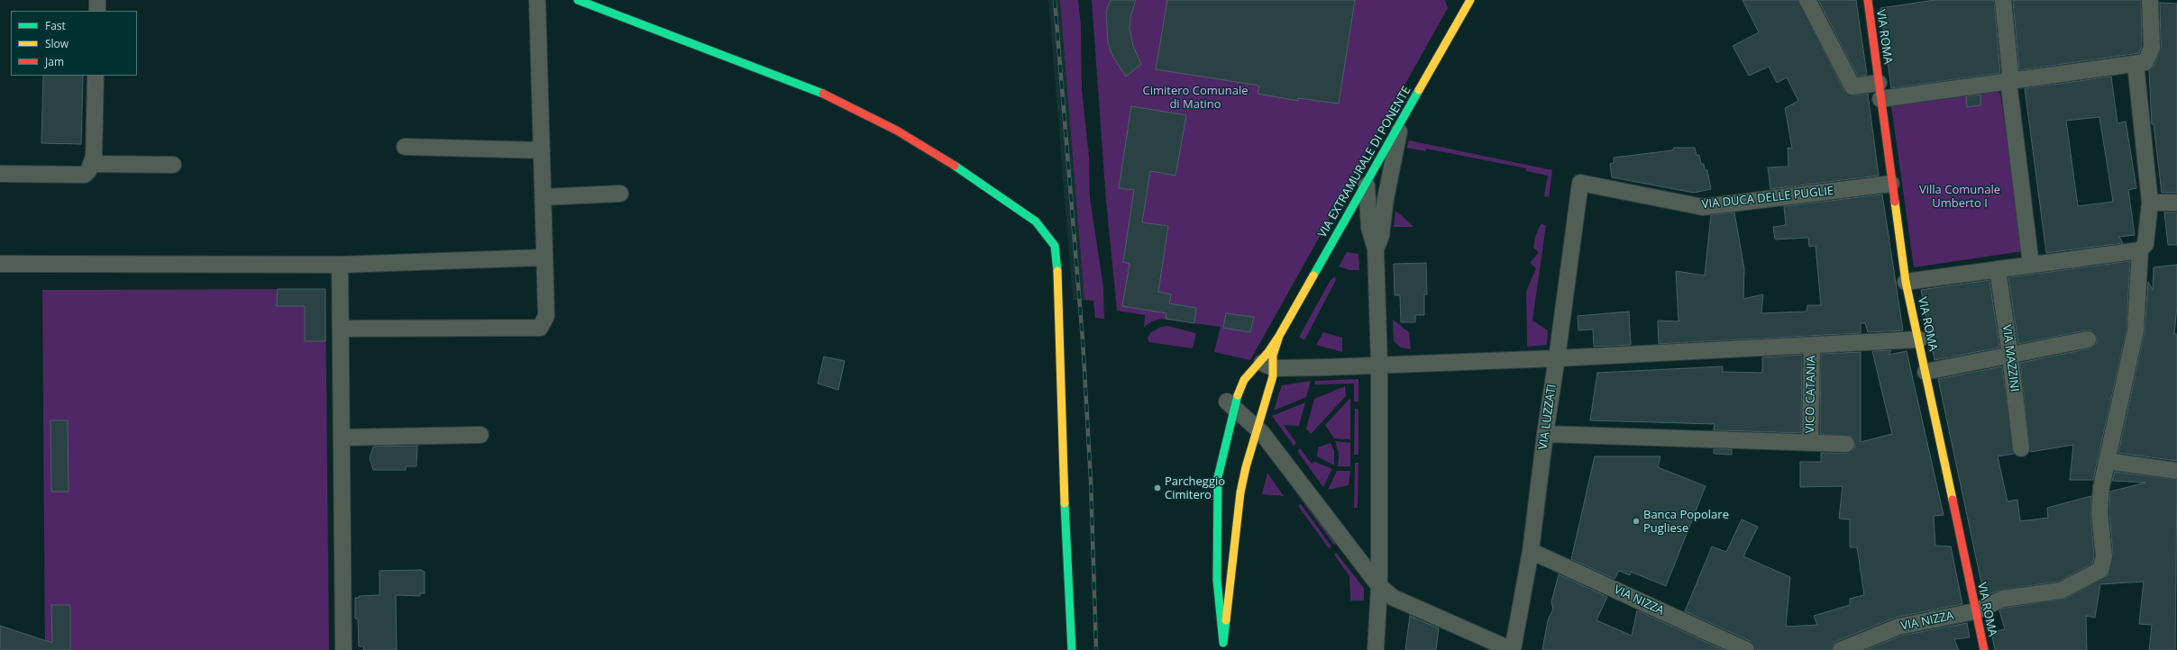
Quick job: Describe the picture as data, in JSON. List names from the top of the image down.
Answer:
{
  "streets": {
    "main road": ["VIA ROMA", "VIA EXTRAMURALE DI PONENTE"],
    "street": [
      "VIA DUCA DELLE PUGLIE",
      "VIA MAZZINI",
      "VICO CATANIA",
      "VIA LUZZATI",
      "VIA NIZZA"
    ]
  },
  "crossings": [
    ["VIA ROMA", "VIA DUCA DELLE PUGLIE"],
    ["VIA ROMA", "VIA NIZZA"],
    ["VIA DUCA DELLE PUGLIE", "VIA LUZZATI"],
    ["VIA LUZZATI", "VIA NIZZA"]
  ],
  "parks": ["Cimitero Comunale di Matino", "Villa Comunale Umberto I"],
  "places": ["Parcheggio Cimitero", "Banca Popolare Pugliese"],
  "legend": ["Fast", "Slow", "Jam"]
}
